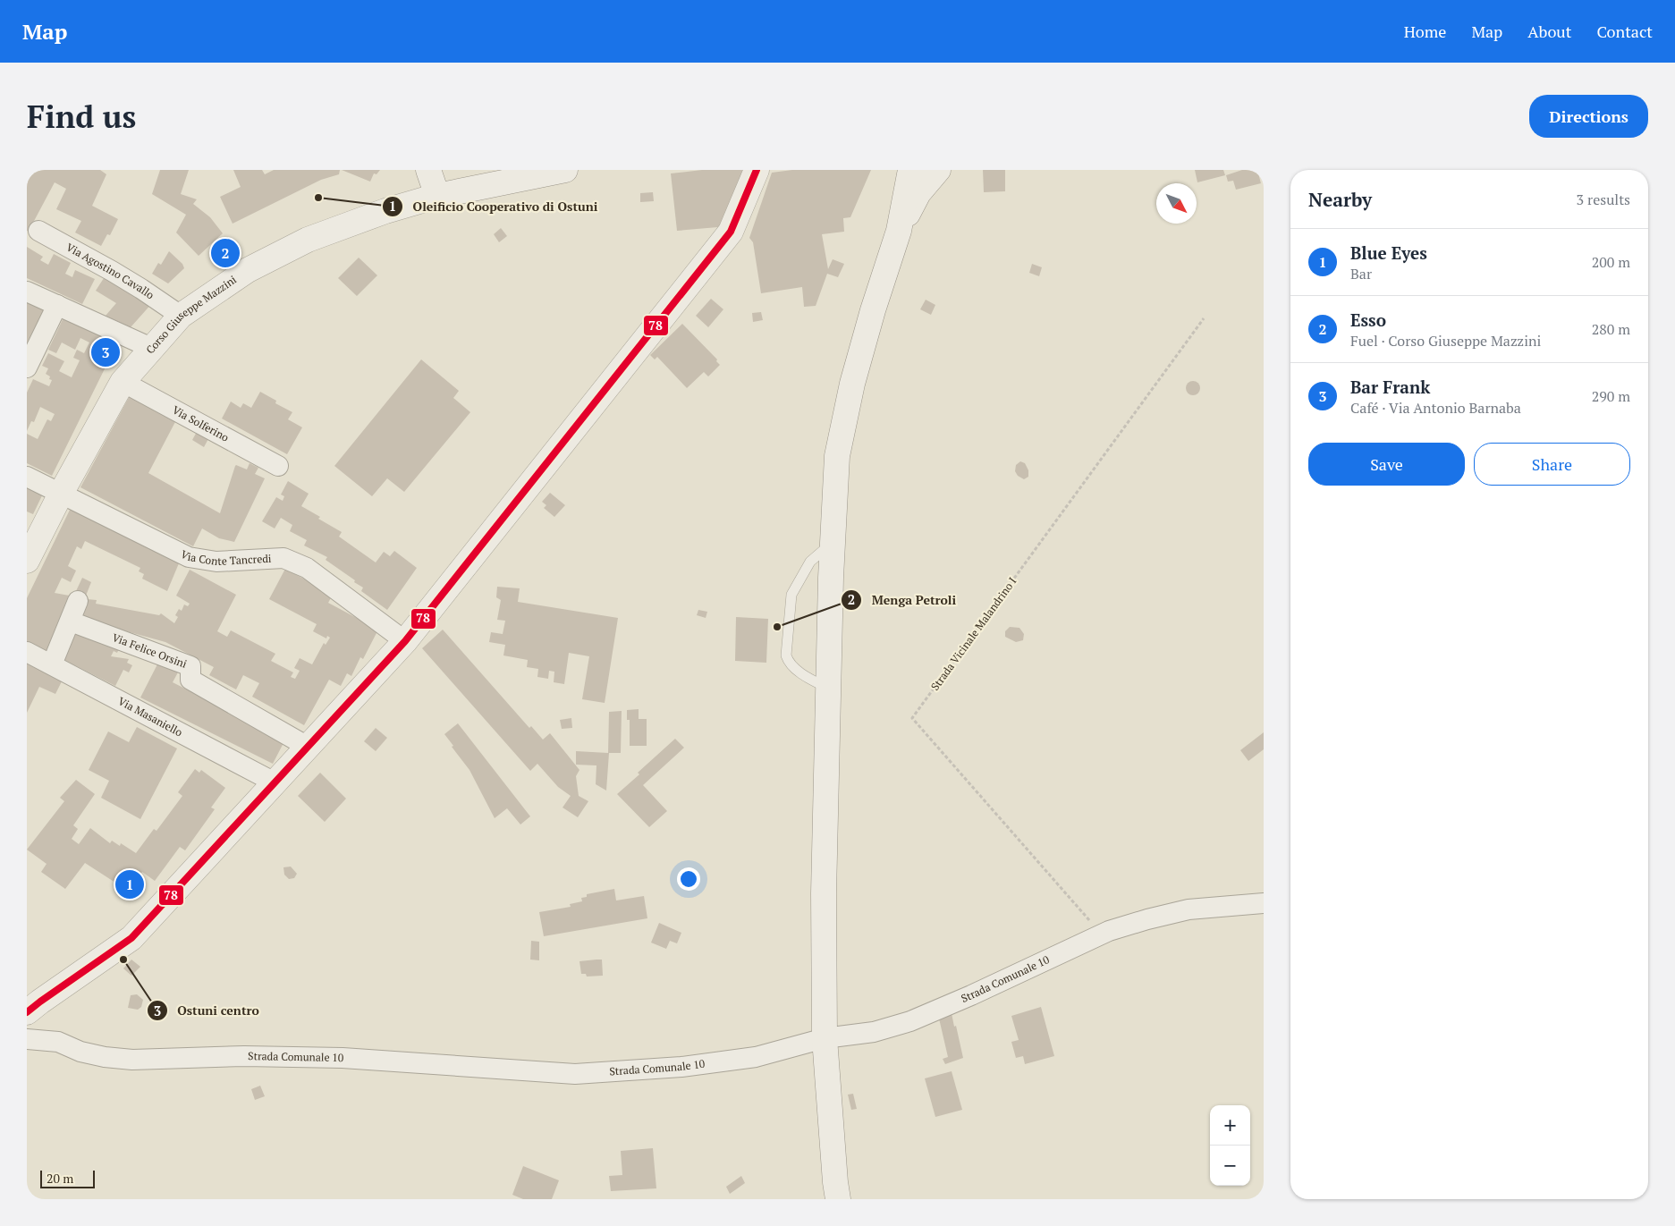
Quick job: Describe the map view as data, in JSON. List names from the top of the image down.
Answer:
{
  "streets": {
    "street": [
      "Via Agostino Cavallo",
      "Corso Giuseppe Mazzini",
      "Via Solferino",
      "Via Conte Tancredi",
      "Via Felice Orsini",
      "Via Masaniello",
      "Strada Comunale 10"
    ],
    "path": ["Strada Vicinale Malandrino I"]
  },
  "crossings": [
    ["Via Agostino Cavallo", "Corso Giuseppe Mazzini"],
    ["Corso Giuseppe Mazzini", "Via Solferino"],
    ["Corso Giuseppe Mazzini", "Via Conte Tancredi"],
    ["Strada Vicinale Malandrino I", "Strada Comunale 10"]
  ],
  "places": ["Oleificio Cooperativo di Ostuni", "Menga Petroli", "Ostuni centro"],
  "lines": ["transit line 78"],
  "scale_bar": "20 m",
  "north": "bottom right",
  "page": {
    "header": "Map",
    "nav": [
      "Home",
      "Map",
      "About",
      "Contact"
    ],
    "buttons": [
      "Directions",
      ["Save", "Share"]
    ],
    "title": "Find us",
    "heading": ["Nearby", "3 results"],
    "list": [
      {
        "mark": "1",
        "name": "Blue Eyes",
        "note": "Bar",
        "value": "200 m"
      },
      {
        "mark": "2",
        "name": "Esso",
        "note": "Fuel · Corso Giuseppe Mazzini",
        "value": "280 m"
      },
      {
        "mark": "3",
        "name": "Bar Frank",
        "note": "Café · Via Antonio Barnaba",
        "value": "290 m"
      }
    ],
    "pins": ["2", "3", "1"],
    "map_buttons": ["+", "−"],
    "scale": "20 m"
  }
}
